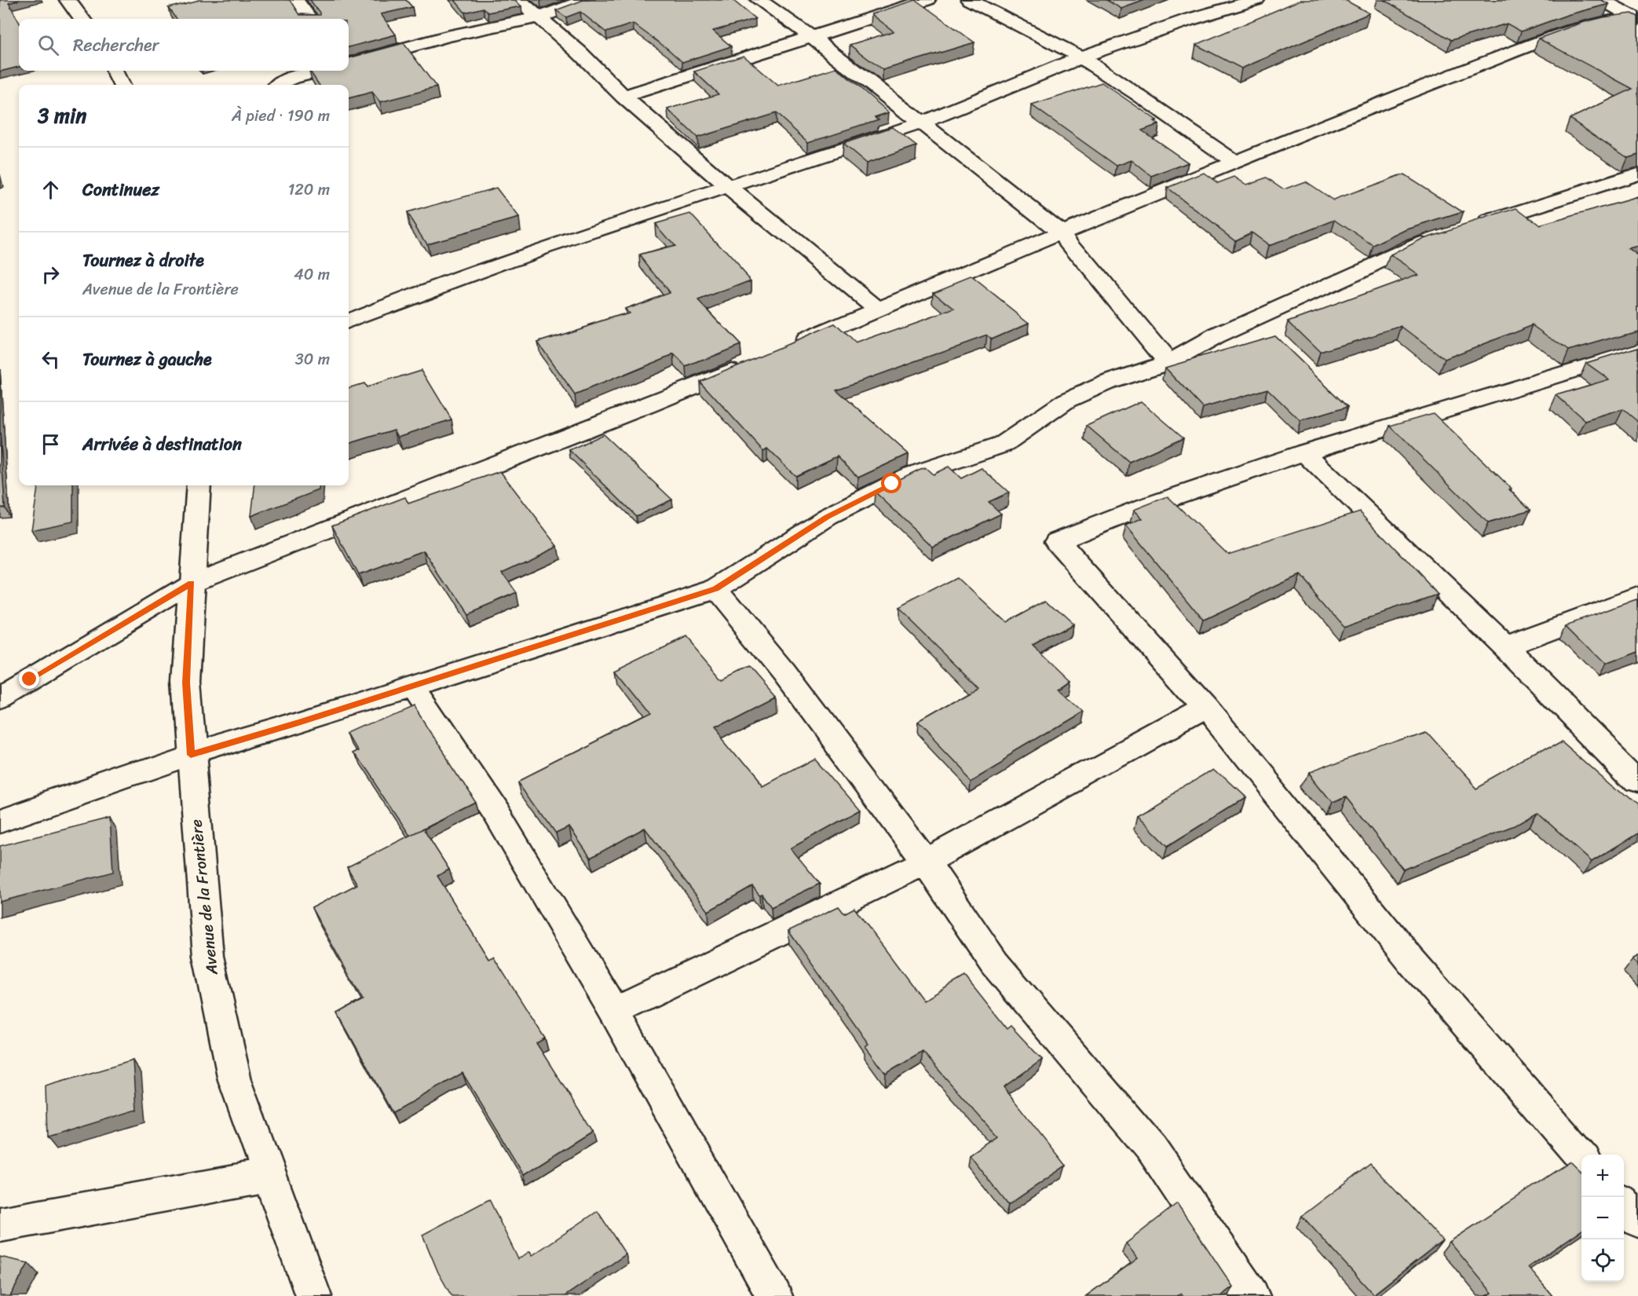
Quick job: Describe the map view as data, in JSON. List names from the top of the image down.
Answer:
{
  "streets": {
    "street": ["Avenue de la Frontière"]
  },
  "page": {
    "search": "Rechercher",
    "heading": ["3 min", "À pied · 190 m"],
    "list": [
      ["Continuez", "120 m"],
      ["Tournez à droite", "Avenue de la Frontière", "40 m"],
      ["Tournez à gauche", "30 m"],
      "Arrivée à destination"
    ],
    "map_buttons": ["+", "−"]
  }
}
